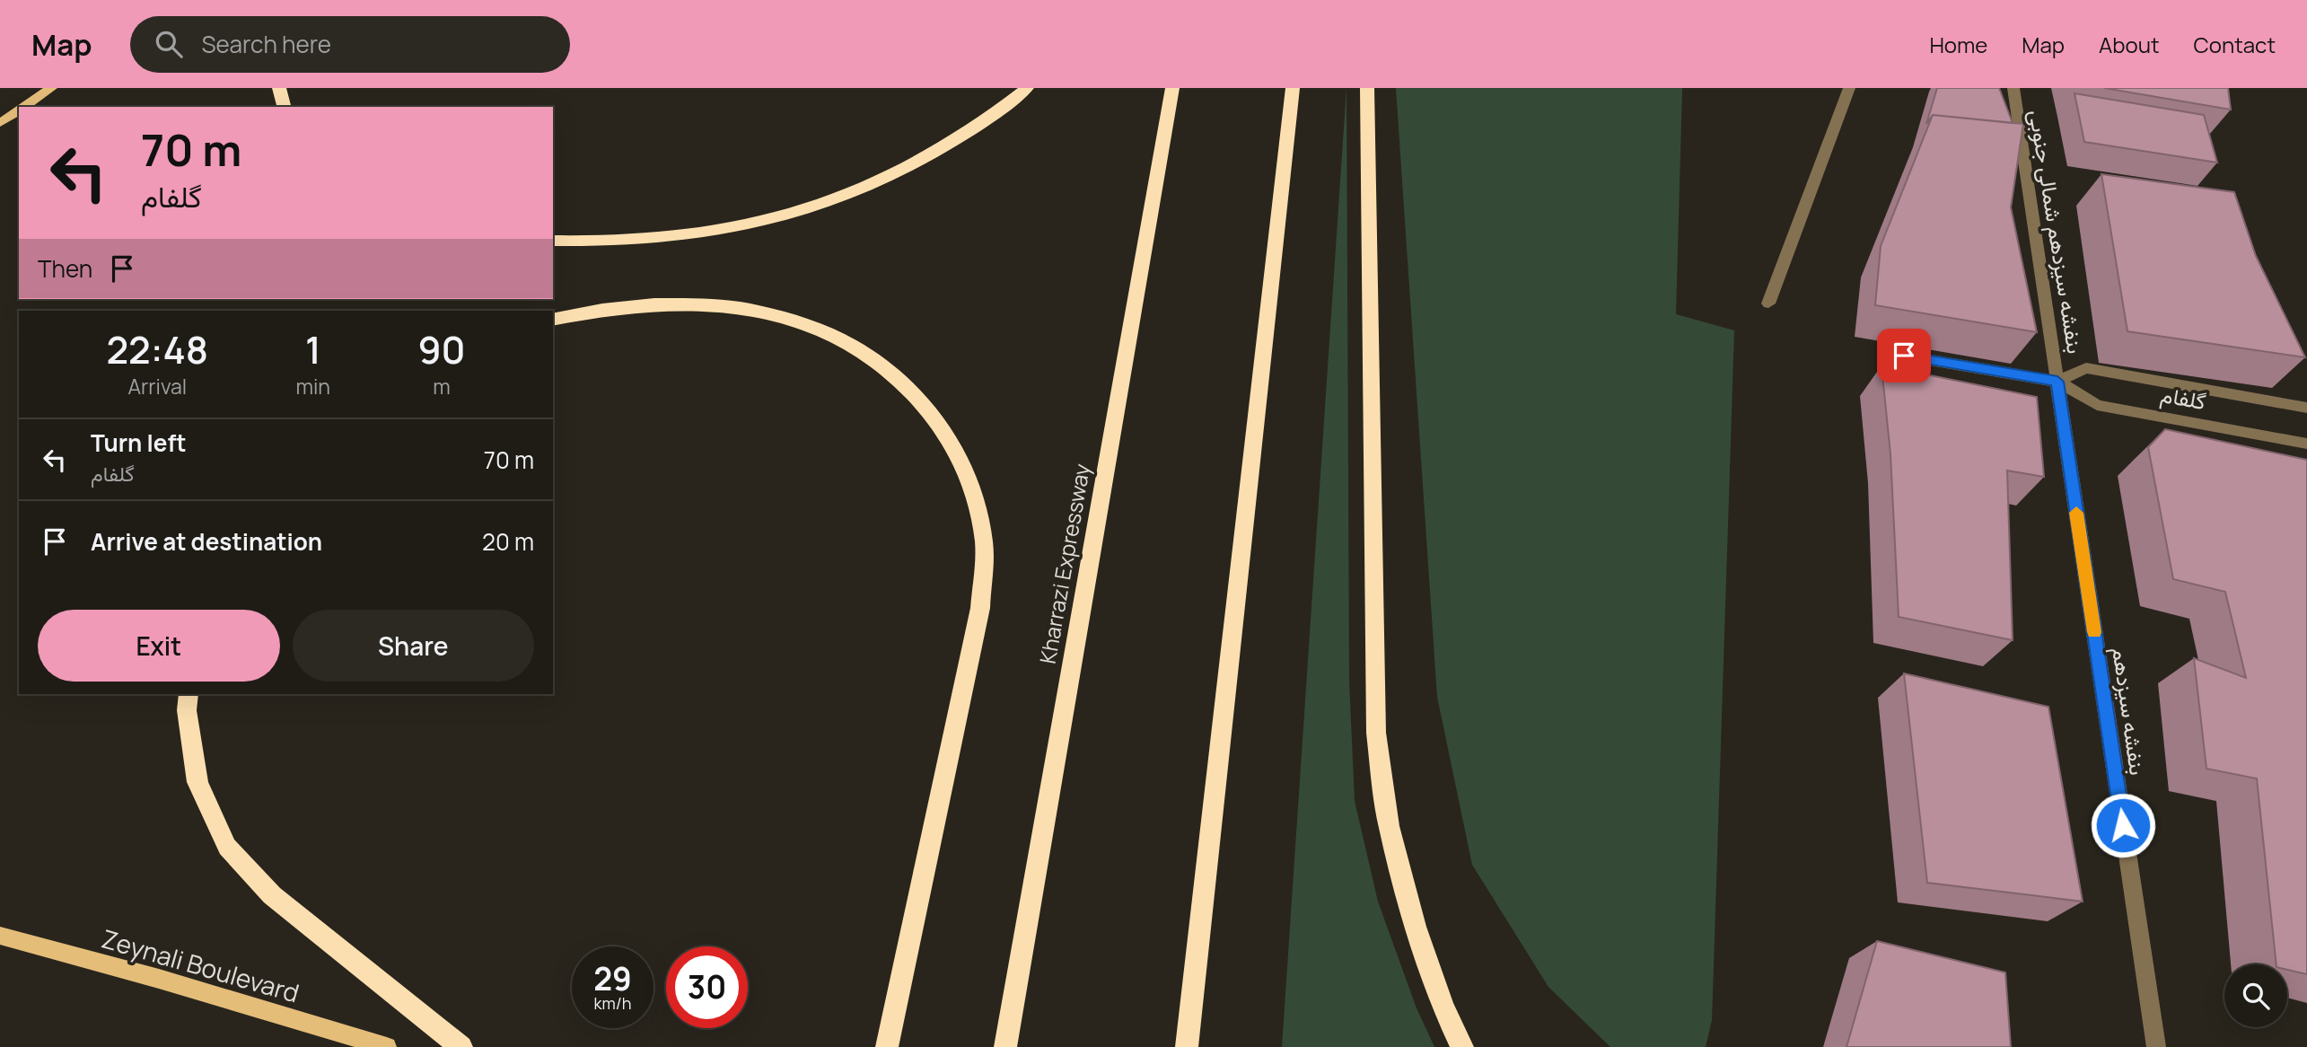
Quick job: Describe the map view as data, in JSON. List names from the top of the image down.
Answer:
{
  "streets": {
    "highway": ["Kharrazi Expressway"],
    "main road": ["Zeynali Boulevard"],
    "street": ["بنفشه سیزدهم شمالی جنوبی", "گلفام", "بنفشه سیزدهم"]
  },
  "crossings": [
    ["بنفشه سیزدهم شمالی جنوبی", "گلفام"],
    ["بنفشه سیزدهم شمالی جنوبی", "بنفشه سیزدهم"],
    ["گلفام", "بنفشه سیزدهم"]
  ],
  "page": {
    "header": "Map",
    "search": "Search here",
    "nav": [
      "Home",
      "Map",
      "About",
      "Contact"
    ],
    "turn": ["70 m", "گلفام"],
    "then": "Then",
    "eta": [
      "22:48",
      "Arrival",
      "1",
      "min",
      "90",
      "m"
    ],
    "list": [
      {
        "name": "Turn left",
        "note": "گلفام",
        "value": "70 m"
      },
      {
        "name": "Arrive at destination",
        "value": "20 m"
      }
    ],
    "buttons": ["Exit", "Share"],
    "speed": "29 km/h",
    "limit": "30"
  }
}
